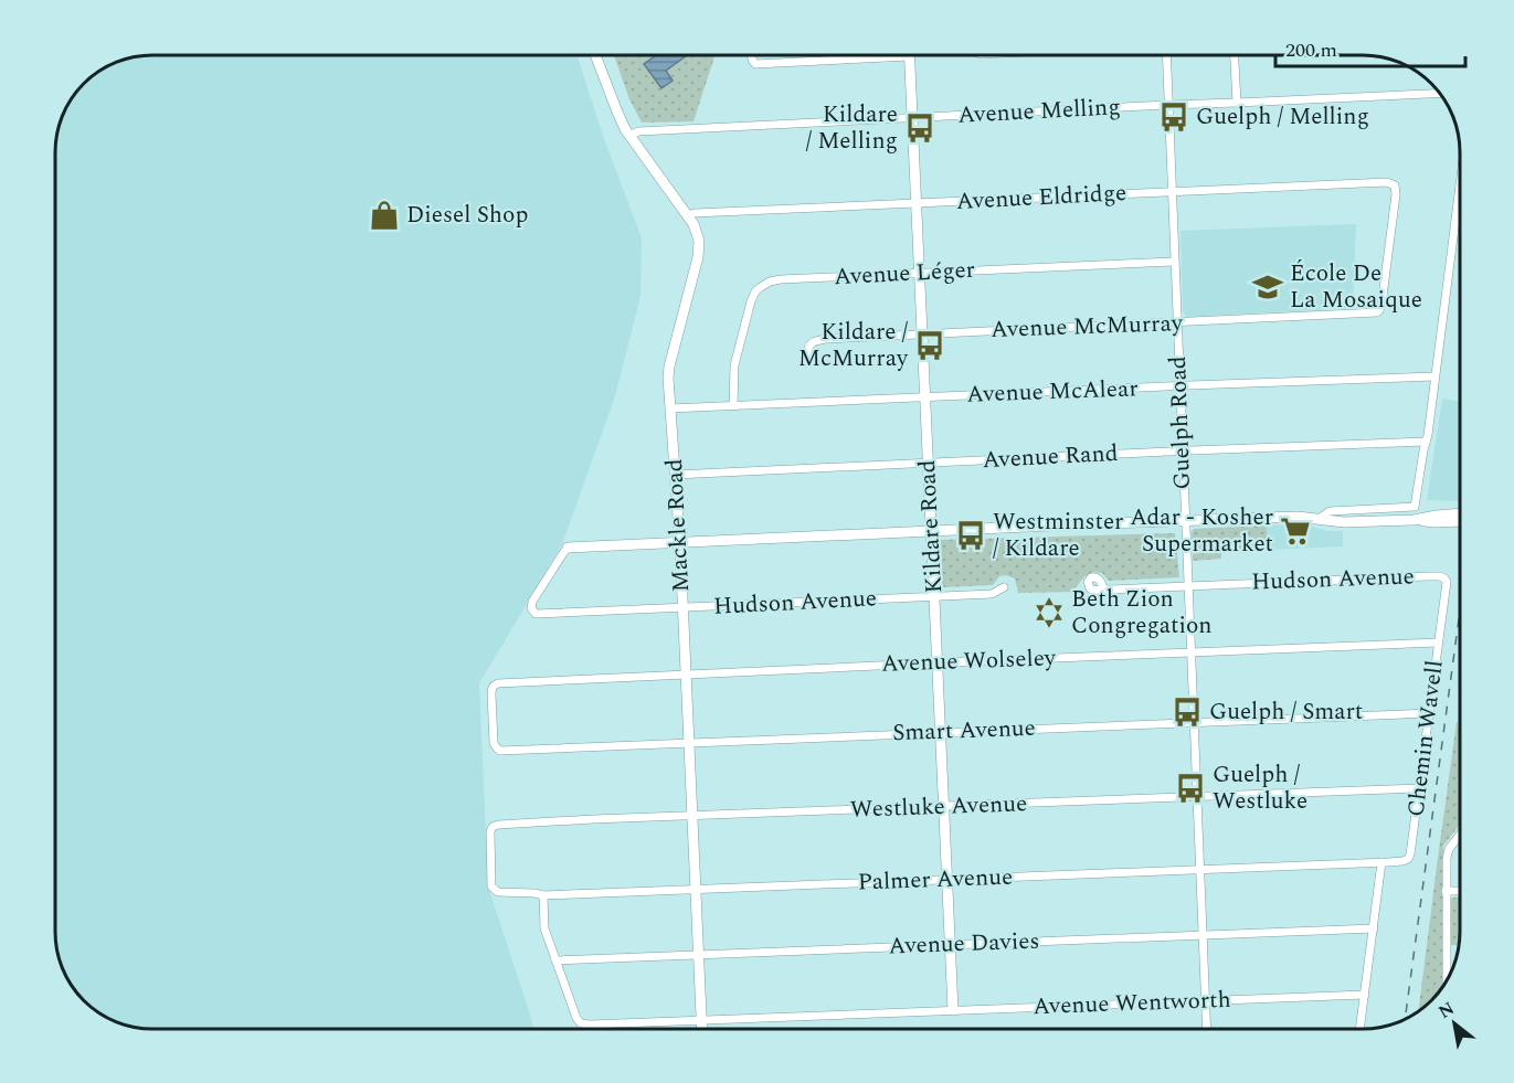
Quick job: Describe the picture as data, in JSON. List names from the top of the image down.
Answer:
{
  "streets": {
    "street": [
      "Avenue Melling",
      "Avenue Eldridge",
      "Avenue Léger",
      "Avenue McMurray",
      "Avenue McAlear",
      "Guelph Road",
      "Avenue Rand",
      "Mackle Road",
      "Kildare Road",
      "Hudson Avenue",
      "Avenue Wolseley",
      "Smart Avenue",
      "Chemin Wavell",
      "Westluke Avenue",
      "Palmer Avenue",
      "Avenue Davies",
      "Avenue Wentworth"
    ]
  },
  "crossings": [
    ["Avenue Melling", "Guelph Road"],
    ["Avenue Melling", "Mackle Road"],
    ["Avenue Melling", "Kildare Road"],
    ["Avenue Eldridge", "Avenue McMurray"],
    ["Avenue Eldridge", "Guelph Road"],
    ["Avenue Eldridge", "Mackle Road"],
    ["Avenue Eldridge", "Kildare Road"],
    ["Avenue Léger", "Avenue McAlear"],
    ["Avenue Léger", "Guelph Road"],
    ["Avenue Léger", "Kildare Road"],
    ["Avenue McMurray", "Guelph Road"],
    ["Avenue McMurray", "Kildare Road"],
    ["Avenue McAlear", "Guelph Road"],
    ["Avenue McAlear", "Mackle Road"],
    ["Avenue McAlear", "Kildare Road"],
    ["Guelph Road", "Avenue Rand"],
    ["Guelph Road", "Hudson Avenue"],
    ["Guelph Road", "Avenue Wolseley"],
    ["Guelph Road", "Smart Avenue"],
    ["Guelph Road", "Westluke Avenue"],
    ["Guelph Road", "Palmer Avenue"],
    ["Guelph Road", "Avenue Davies"],
    ["Guelph Road", "Avenue Wentworth"],
    ["Avenue Rand", "Mackle Road"],
    ["Avenue Rand", "Kildare Road"],
    ["Mackle Road", "Hudson Avenue"],
    ["Mackle Road", "Avenue Wolseley"],
    ["Mackle Road", "Smart Avenue"],
    ["Mackle Road", "Westluke Avenue"],
    ["Mackle Road", "Palmer Avenue"],
    ["Mackle Road", "Avenue Davies"],
    ["Mackle Road", "Avenue Wentworth"],
    ["Kildare Road", "Hudson Avenue"],
    ["Kildare Road", "Avenue Wolseley"],
    ["Kildare Road", "Smart Avenue"],
    ["Kildare Road", "Westluke Avenue"],
    ["Kildare Road", "Palmer Avenue"],
    ["Kildare Road", "Avenue Davies"],
    ["Kildare Road", "Avenue Wentworth"],
    ["Hudson Avenue", "Chemin Wavell"],
    ["Avenue Wolseley", "Smart Avenue"],
    ["Avenue Wolseley", "Chemin Wavell"],
    ["Smart Avenue", "Chemin Wavell"],
    ["Chemin Wavell", "Westluke Avenue"],
    ["Chemin Wavell", "Palmer Avenue"],
    ["Westluke Avenue", "Palmer Avenue"],
    ["Avenue Davies", "Avenue Wentworth"]
  ],
  "places": {
    "bus stop": [
      "Guelph / Melling",
      "Kildare / Melling",
      "Kildare / McMurray",
      "Westminster / Kildare",
      "Guelph / Smart",
      "Guelph / Westluke"
    ],
    "shop": ["Diesel Shop"],
    "school or university": ["École De La Mosaique"],
    "supermarket": ["Adar - Kosher Supermarket"],
    "synagogue": ["Beth Zion Congregation"]
  },
  "scale_bar": "200 m",
  "north": "top left"
}
